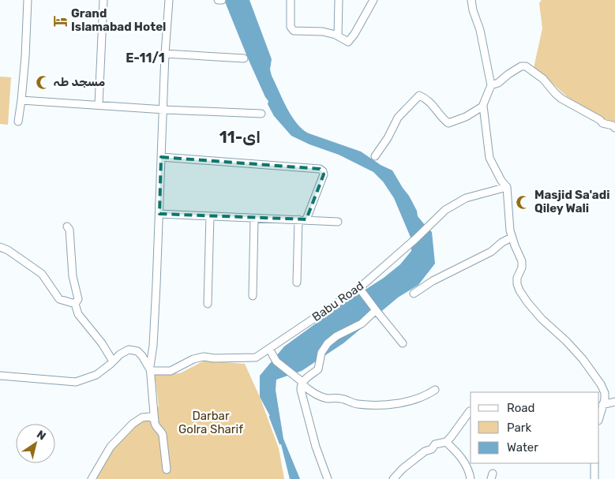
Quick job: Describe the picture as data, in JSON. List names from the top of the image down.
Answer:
{
  "streets": {
    "street": ["Babu Road"]
  },
  "districts": ["E-11/1", "ای-11"],
  "parks": ["Darbar Golra Sharif"],
  "places": {
    "hotel": ["Grand Islamabad Hotel"],
    "mosque": ["مسجد طہ", "Masjid Sa'adi Qiley Wali"]
  },
  "legend": ["Road", "Park", "Water"],
  "north": "top right"
}
